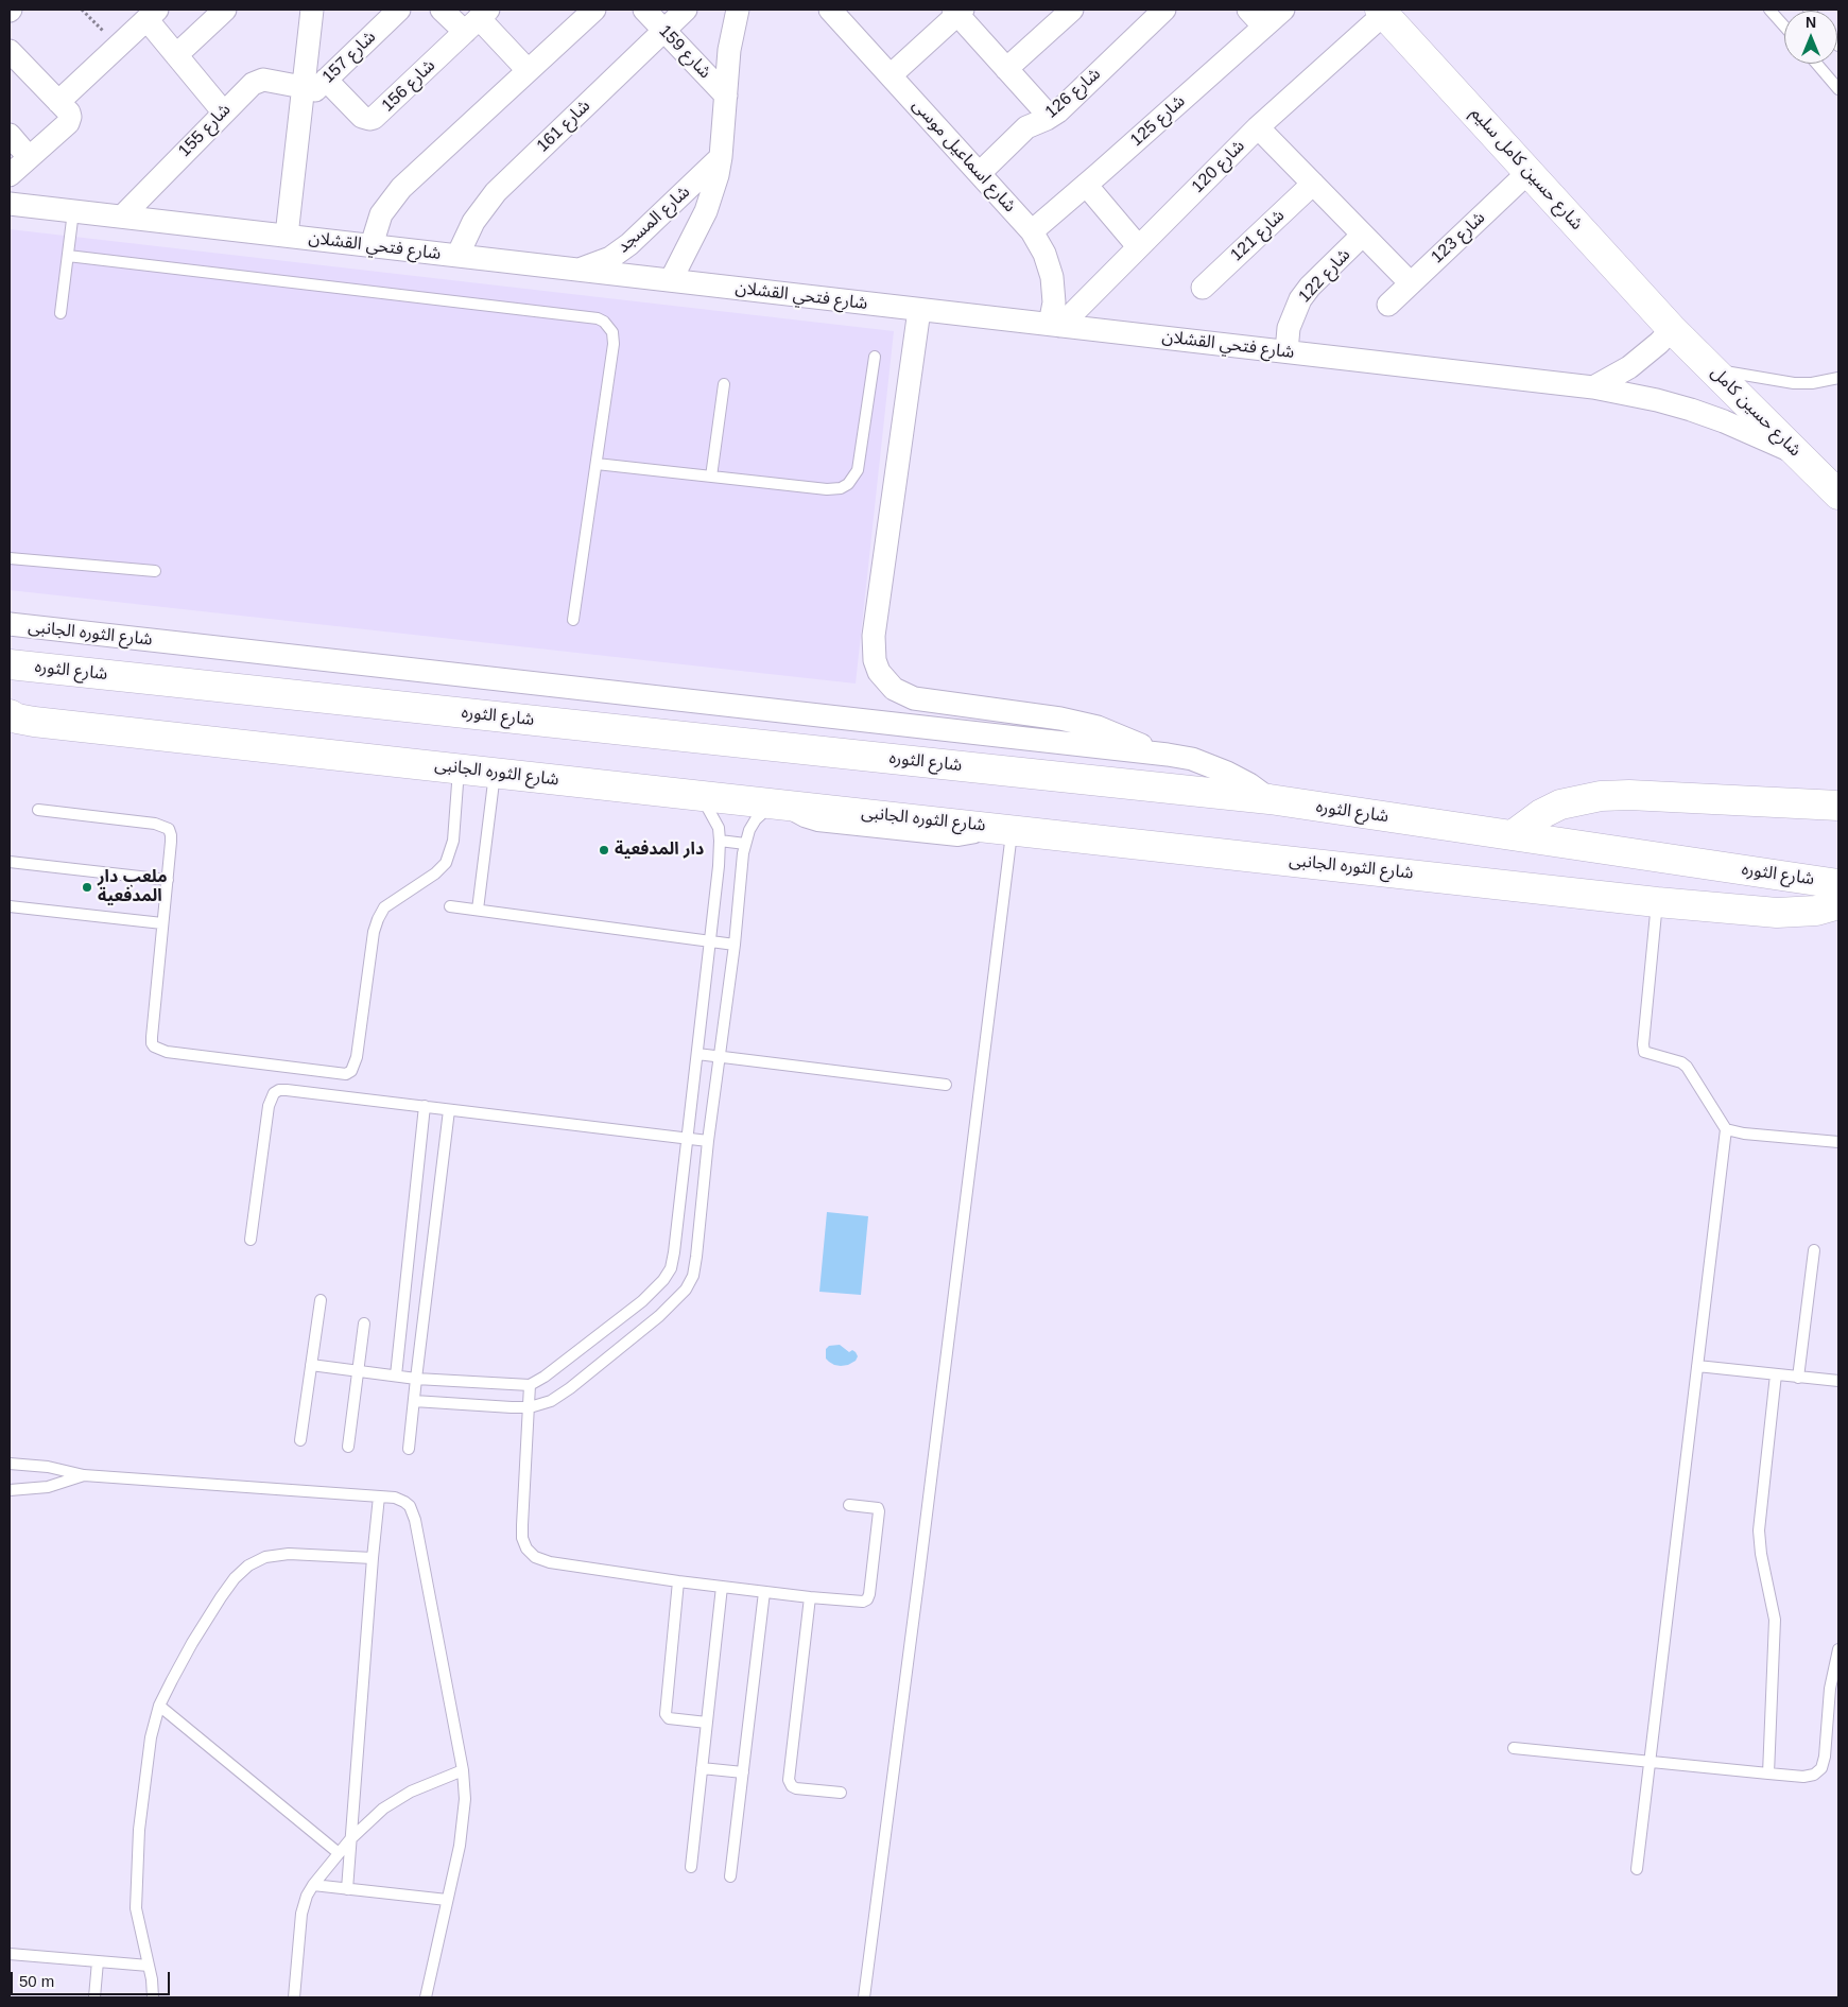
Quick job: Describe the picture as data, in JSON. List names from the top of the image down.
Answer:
{
  "streets": {
    "main road": [
      "شارع حسين كامل سليم",
      "شارع حسين كامل",
      "شارع الثوره الجانبى",
      "شارع الثوره"
    ],
    "street": [
      "شارع 159",
      "شارع 157",
      "شارع 156",
      "شارع 126",
      "شارع 125",
      "شارع 161",
      "شارع 155",
      "شارع اسماعيل موسى",
      "شارع 120",
      "شارع المسجد",
      "شارع 121",
      "شارع 123",
      "شارع فتحي القشلان",
      "شارع 122"
    ]
  },
  "crossings": [
    ["شارع 159", "شارع 161"],
    ["شارع 159", "شارع المسجد"],
    ["شارع 157", "شارع 156"],
    ["شارع 157", "شارع 155"],
    ["شارع 126", "شارع اسماعيل موسى"],
    ["شارع 125", "شارع اسماعيل موسى"],
    ["شارع 161", "شارع فتحي القشلان"],
    ["شارع 155", "شارع فتحي القشلان"],
    ["شارع اسماعيل موسى", "شارع 120"],
    ["شارع اسماعيل موسى", "شارع فتحي القشلان"],
    ["شارع 120", "شارع حسين كامل سليم"],
    ["شارع 120", "شارع فتحي القشلان"],
    ["شارع حسين كامل سليم", "شارع 123"],
    ["شارع حسين كامل سليم", "شارع حسين كامل"],
    ["شارع المسجد", "شارع فتحي القشلان"],
    ["شارع فتحي القشلان", "شارع 122"],
    ["شارع فتحي القشلان", "شارع حسين كامل"],
    ["شارع الثوره الجانبى", "شارع الثوره"]
  ],
  "places": ["دار المدفعية", "ملعب دار المدفعية"],
  "scale_bar": "50 m",
  "north": "top"
}
